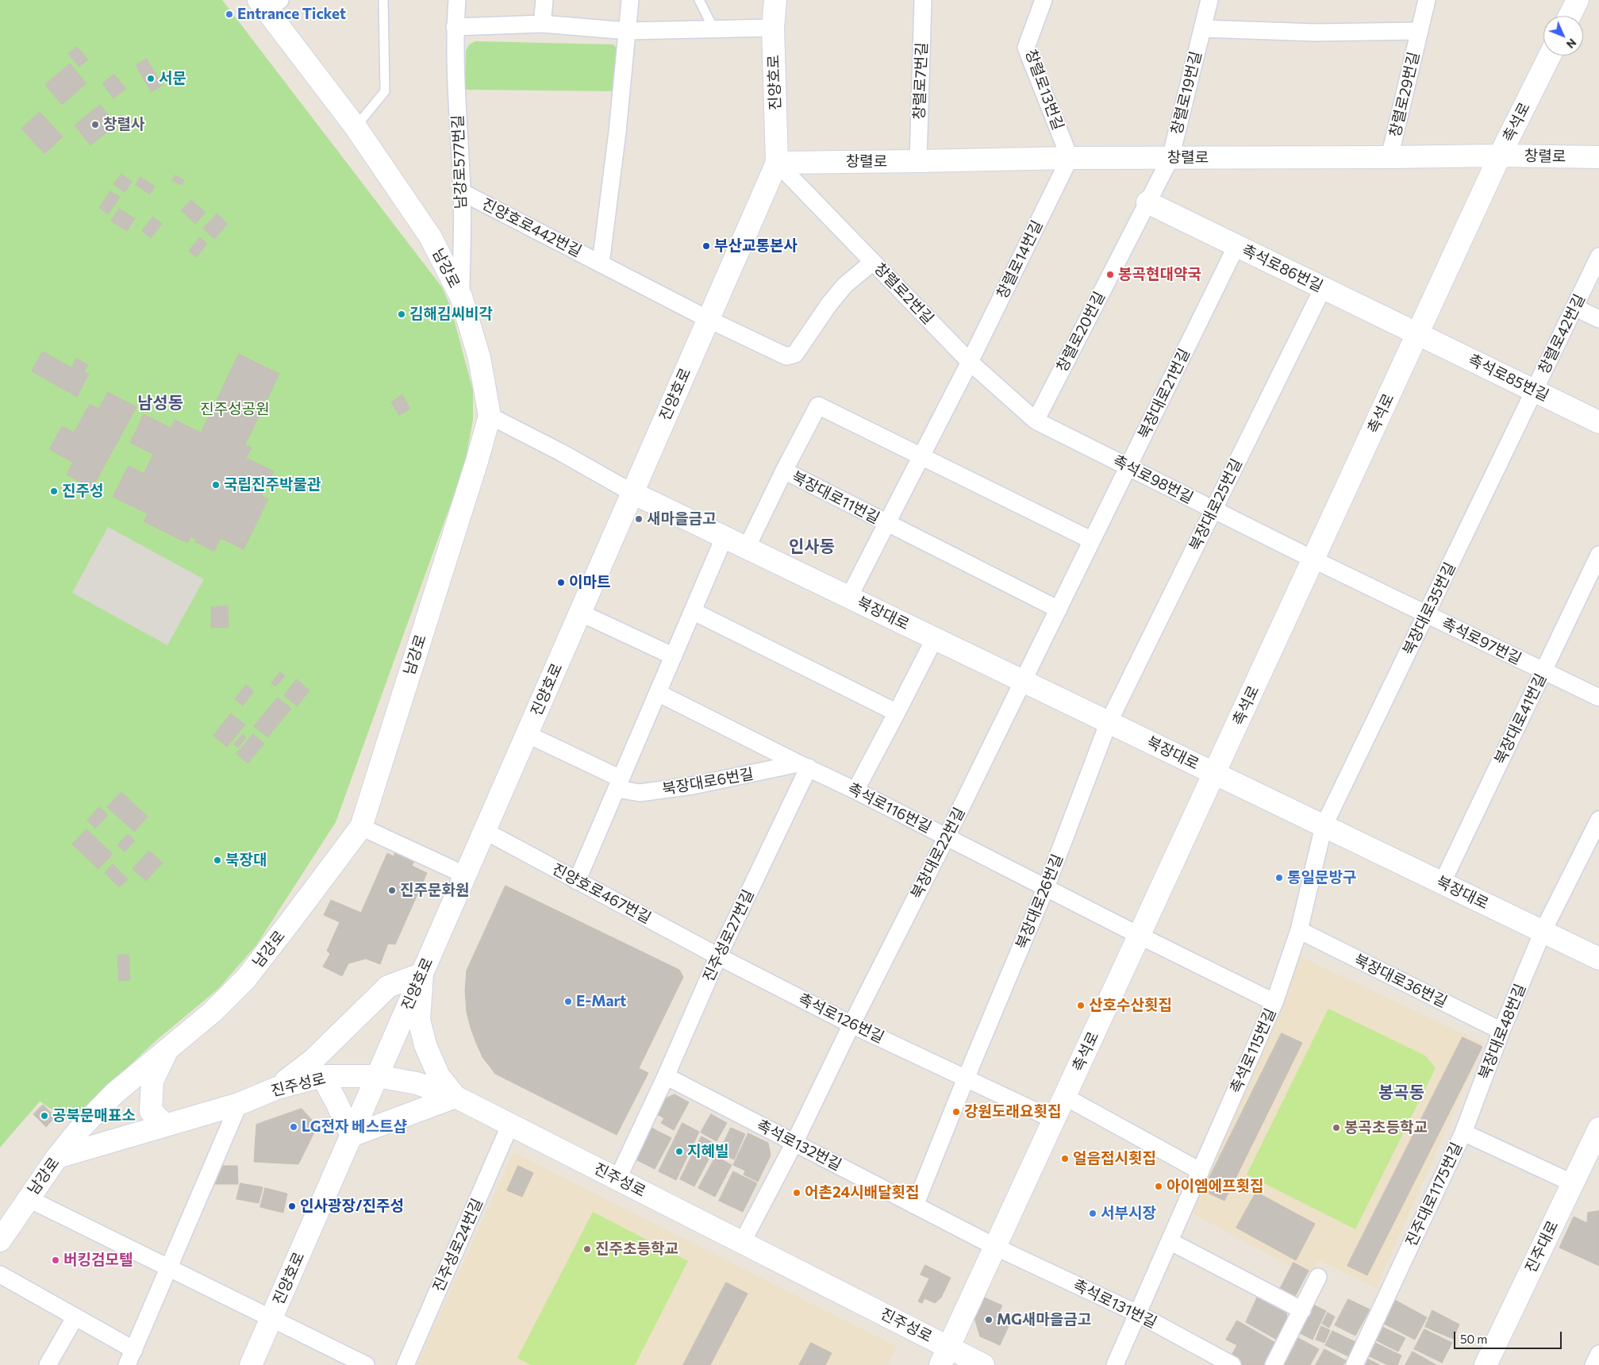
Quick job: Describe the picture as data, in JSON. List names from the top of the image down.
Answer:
{
  "streets": {
    "street": [
      "창렬로7번길",
      "진양호로",
      "창렬로13번길",
      "창렬로19번길",
      "창렬로29번길",
      "촉석로",
      "창렬로",
      "남강로577번길",
      "진양호로442번길",
      "창렬로14번길",
      "남강로",
      "촉석로86번길",
      "창렬로2번길",
      "창렬로20번길",
      "창렬로42번길",
      "촉석로85번길",
      "북장대로21번길",
      "촉석로98번길",
      "북장대로11번길",
      "북장대로25번길",
      "북장대로35번길",
      "북장대로",
      "촉석로97번길",
      "북장대로41번길",
      "북장대로6번길",
      "촉석로116번길",
      "북장대로22번길",
      "진양호로467번길",
      "북장대로26번길",
      "진주성로27번길",
      "북장대로36번길",
      "촉석로126번길",
      "북장대로48번길",
      "촉석로115번길",
      "진주성로",
      "촉석로132번길",
      "진주대로1175번길",
      "진주성로24번길",
      "진주대로",
      "촉석로131번길"
    ]
  },
  "crossings": [
    ["창렬로7번길", "창렬로"],
    ["진양호로", "창렬로"],
    ["진양호로", "진양호로442번길"],
    ["진양호로", "창렬로2번길"],
    ["진양호로", "북장대로"],
    ["진양호로", "북장대로6번길"],
    ["진양호로", "진양호로467번길"],
    ["진양호로", "진주성로"],
    ["창렬로13번길", "창렬로"],
    ["창렬로13번길", "창렬로14번길"],
    ["창렬로19번길", "창렬로29번길"],
    ["창렬로19번길", "창렬로"],
    ["창렬로19번길", "창렬로20번길"],
    ["창렬로29번길", "창렬로"],
    ["촉석로", "창렬로"],
    ["촉석로", "촉석로86번길"],
    ["촉석로", "촉석로85번길"],
    ["촉석로", "촉석로98번길"],
    ["촉석로", "북장대로"],
    ["촉석로", "촉석로97번길"],
    ["촉석로", "촉석로116번길"],
    ["촉석로", "촉석로126번길"],
    ["촉석로", "촉석로115번길"],
    ["촉석로", "진주성로"],
    ["촉석로", "촉석로132번길"],
    ["촉석로", "촉석로131번길"],
    ["창렬로", "창렬로14번길"],
    ["창렬로", "창렬로2번길"],
    ["창렬로", "창렬로20번길"],
    ["남강로577번길", "진양호로442번길"],
    ["남강로577번길", "남강로"],
    ["진양호로442번길", "창렬로2번길"],
    ["창렬로14번길", "창렬로2번길"],
    ["창렬로14번길", "북장대로11번길"],
    ["남강로", "진주성로"],
    ["촉석로86번길", "창렬로20번길"],
    ["촉석로86번길", "촉석로85번길"],
    ["촉석로86번길", "북장대로21번길"],
    ["촉석로86번길", "북장대로25번길"],
    ["창렬로2번길", "창렬로20번길"],
    ["창렬로2번길", "촉석로98번길"],
    ["창렬로2번길", "북장대로11번길"],
    ["창렬로20번길", "촉석로98번길"],
    ["창렬로42번길", "촉석로85번길"],
    ["창렬로42번길", "북장대로35번길"],
    ["촉석로85번길", "북장대로35번길"],
    ["북장대로21번길", "촉석로98번길"],
    ["북장대로21번길", "북장대로11번길"],
    ["북장대로21번길", "북장대로"],
    ["북장대로21번길", "북장대로22번길"],
    ["촉석로98번길", "북장대로25번길"],
    ["촉석로98번길", "촉석로97번길"],
    ["북장대로11번길", "북장대로"],
    ["북장대로25번길", "북장대로"],
    ["북장대로25번길", "북장대로26번길"],
    ["북장대로35번길", "북장대로"],
    ["북장대로35번길", "촉석로97번길"],
    ["북장대로", "북장대로41번길"],
    ["북장대로", "북장대로22번길"],
    ["북장대로", "북장대로26번길"],
    ["북장대로", "북장대로48번길"],
    ["촉석로97번길", "북장대로41번길"],
    ["북장대로6번길", "촉석로116번길"],
    ["북장대로6번길", "진주성로27번길"],
    ["촉석로116번길", "북장대로22번길"],
    ["촉석로116번길", "북장대로26번길"],
    ["촉석로116번길", "진주성로27번길"],
    ["촉석로116번길", "촉석로115번길"],
    ["북장대로22번길", "촉석로126번길"],
    ["북장대로22번길", "진주성로"],
    ["북장대로22번길", "촉석로132번길"],
    ["진양호로467번길", "진주성로27번길"],
    ["진양호로467번길", "촉석로126번길"],
    ["북장대로26번길", "촉석로126번길"],
    ["진주성로27번길", "촉석로126번길"],
    ["진주성로27번길", "진주성로"],
    ["진주성로27번길", "촉석로132번길"],
    ["북장대로36번길", "북장대로48번길"],
    ["북장대로48번길", "진주대로1175번길"],
    ["촉석로115번길", "촉석로131번길"],
    ["진주성로", "진주성로24번길"],
    ["촉석로132번길", "촉석로131번길"],
    ["진주대로1175번길", "진주대로"]
  ],
  "districts": ["남성동", "인사동", "봉곡동"],
  "parks": ["진주성공원"],
  "places": [
    "Entrance Ticket",
    "서문",
    "창렬사",
    "부산교통본사",
    "봉곡현대약국",
    "김해김씨비각",
    "국립진주박물관",
    "진주성",
    "새마을금고",
    "이마트",
    "북장대",
    "통일문방구",
    "진주문화원",
    "E-Mart",
    "산호수산횟집",
    "강원도래요횟집",
    "공북문매표소",
    "LG전자 베스트샵",
    "봉곡초등학교",
    "지혜빌",
    "얼음접시횟집",
    "아이엠에프횟집",
    "어촌24시배달횟집",
    "인사광장/진주성",
    "서부시장",
    "진주초등학교",
    "버킹검모텔",
    "MG새마을금고"
  ],
  "scale_bar": "50 m",
  "north": "bottom right"
}
